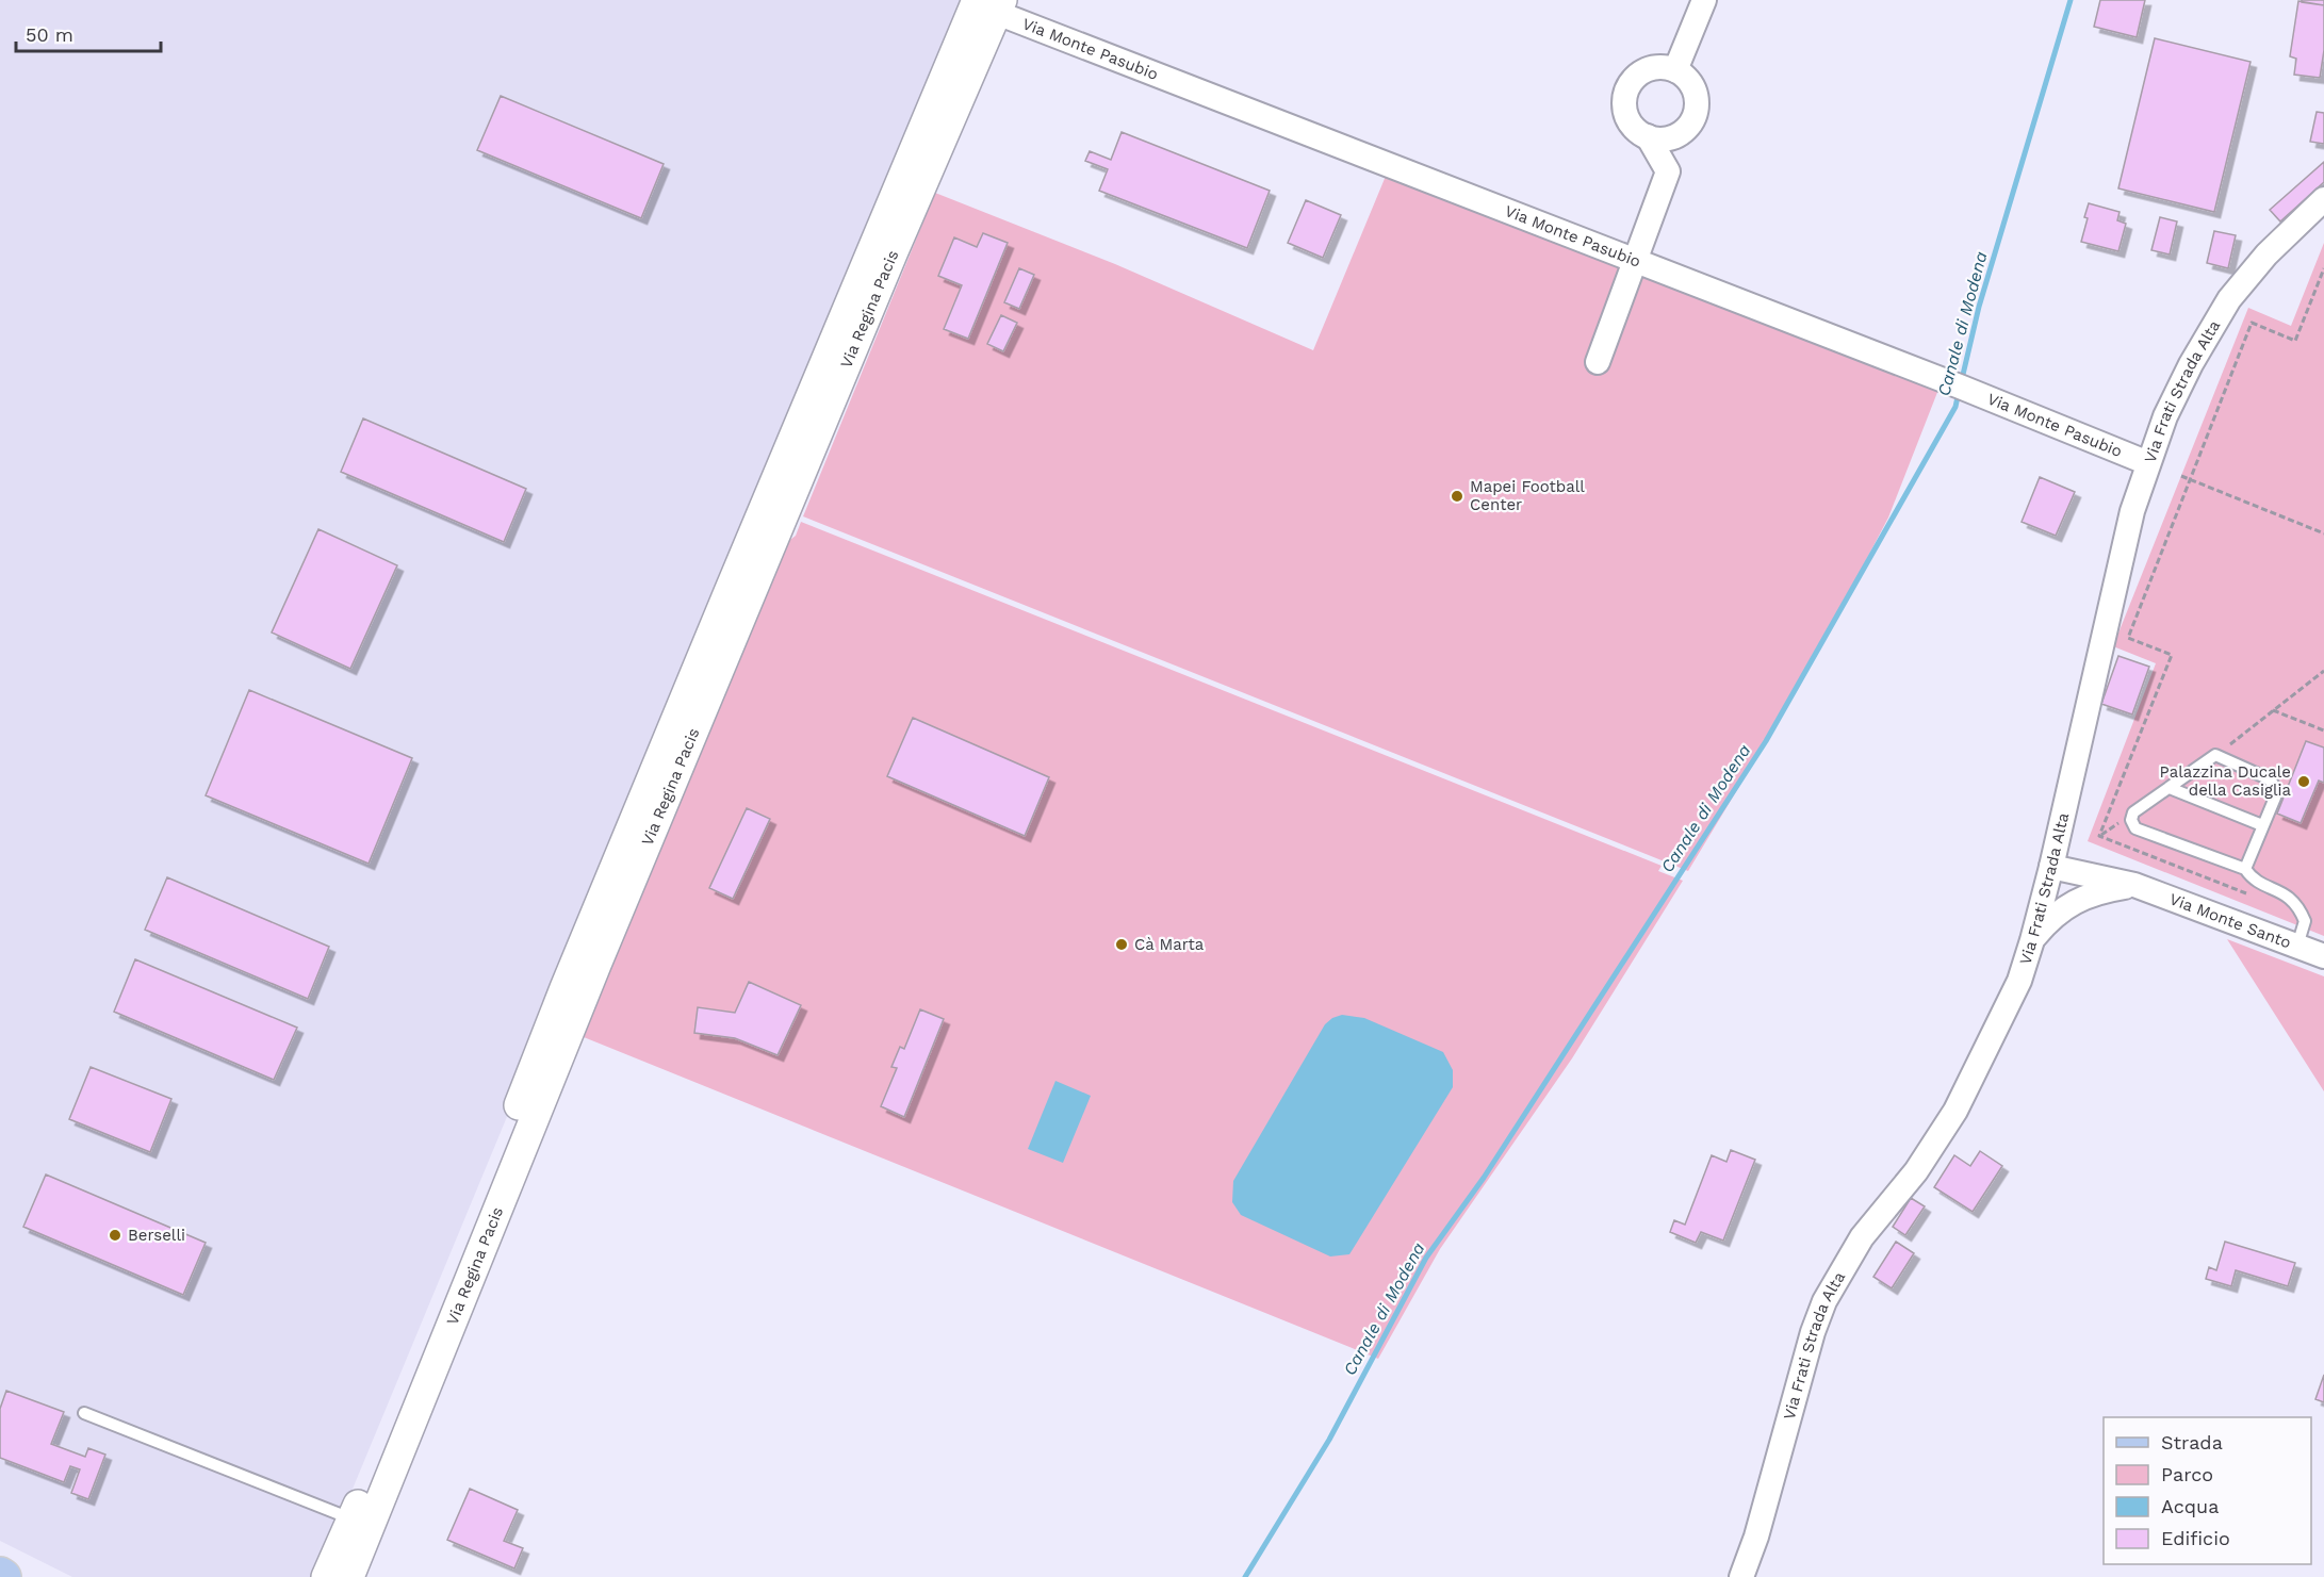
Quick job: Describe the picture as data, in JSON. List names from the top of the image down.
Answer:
{
  "streets": {
    "street": [
      "Via Monte Pasubio",
      "Via Regina Pacis",
      "Via Frati Strada Alta",
      "Via Monte Santo"
    ]
  },
  "crossings": [
    ["Via Monte Pasubio", "Via Regina Pacis"],
    ["Via Monte Pasubio", "Via Frati Strada Alta"],
    ["Via Frati Strada Alta", "Via Monte Santo"]
  ],
  "water": ["Canale di Modena"],
  "places": [
    "Mapei Football Center",
    "Palazzina Ducale della Casiglia",
    "Cà Marta",
    "Berselli"
  ],
  "legend": [
    "Strada",
    "Parco",
    "Acqua",
    "Edificio"
  ],
  "scale_bar": "50 m"
}
